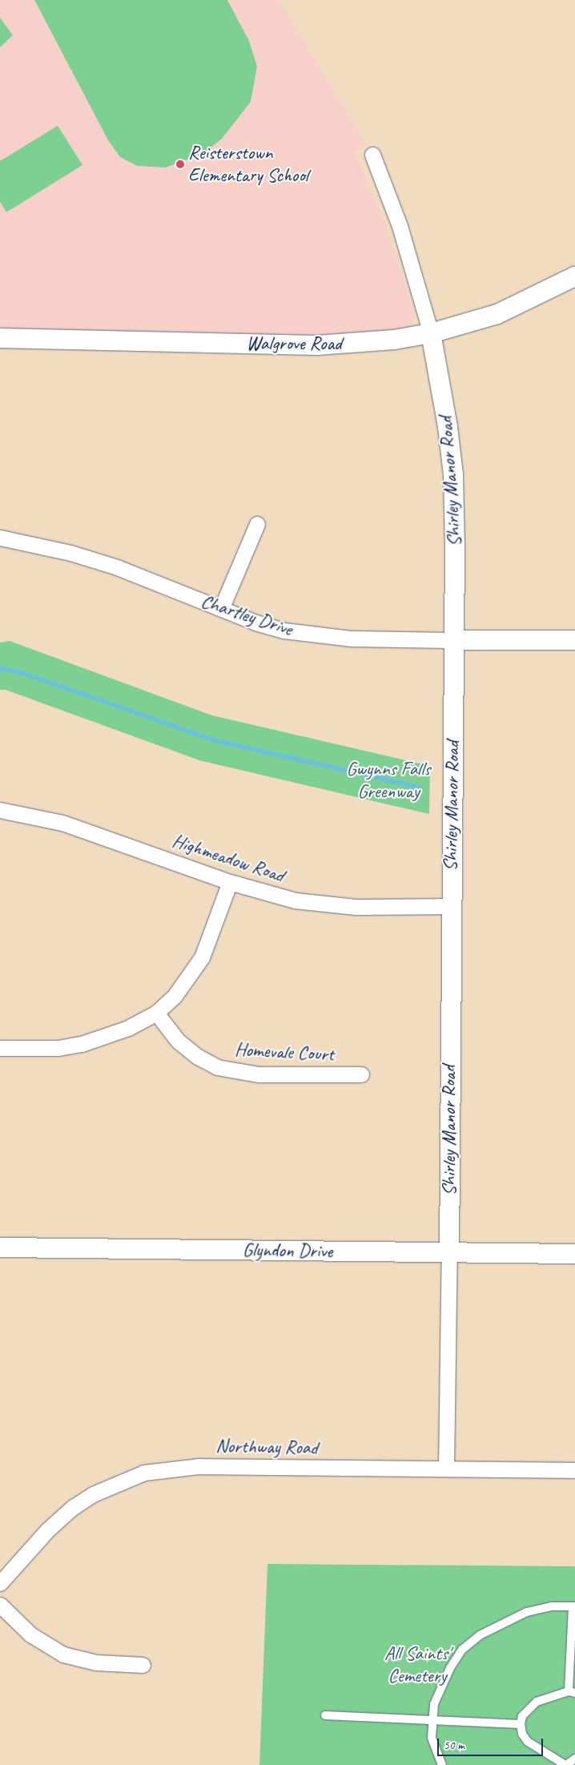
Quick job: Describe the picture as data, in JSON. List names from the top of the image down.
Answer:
{
  "streets": {
    "street": [
      "Walgrove Road",
      "Shirley Manor Road",
      "Chartley Drive",
      "Highmeadow Road",
      "Homevale Court",
      "Glyndon Drive",
      "Northway Road"
    ]
  },
  "crossings": [
    ["Walgrove Road", "Shirley Manor Road"],
    ["Shirley Manor Road", "Chartley Drive"],
    ["Shirley Manor Road", "Highmeadow Road"],
    ["Shirley Manor Road", "Glyndon Drive"],
    ["Shirley Manor Road", "Northway Road"]
  ],
  "parks": ["Gwynns Falls Greenway", "All Saints' Cemetery"],
  "places": ["Reisterstown Elementary School"],
  "scale_bar": "50 m"
}
